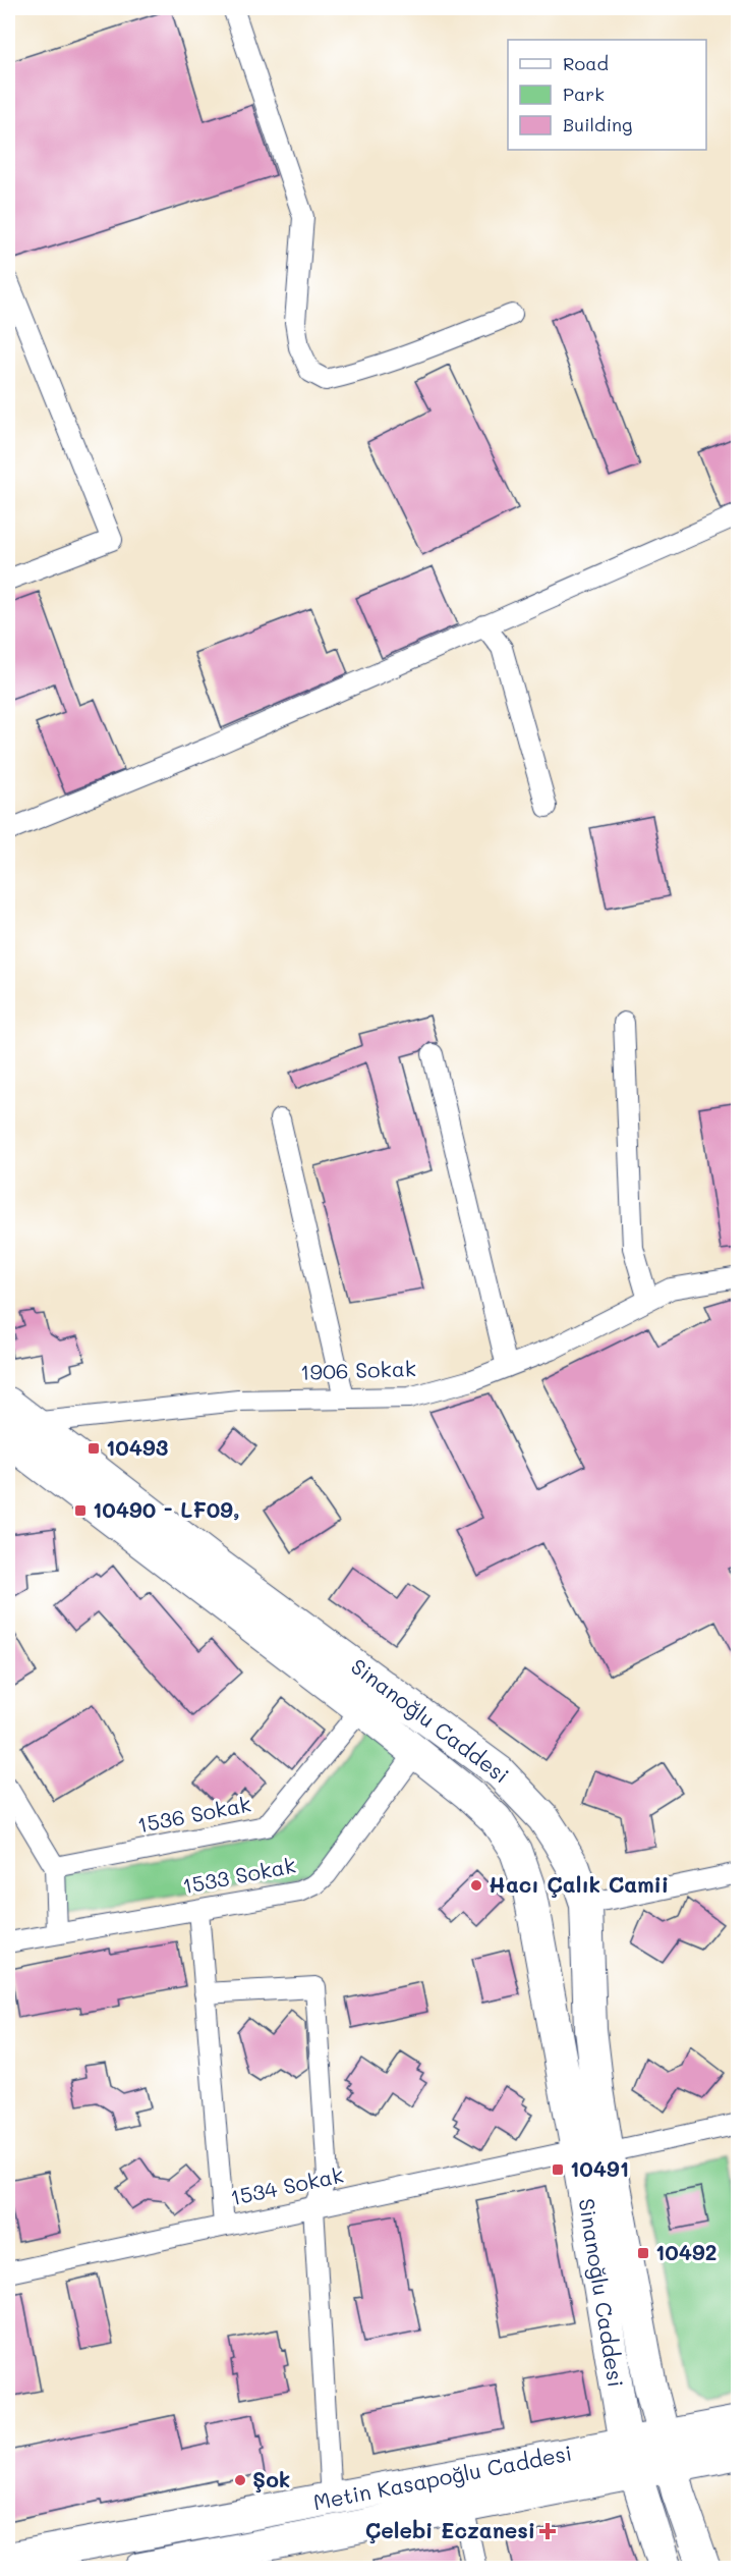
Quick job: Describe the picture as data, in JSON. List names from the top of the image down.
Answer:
{
  "streets": {
    "main road": ["Si̇nanoğlu Caddesi", "Metin Kasapoğlu Caddesi"],
    "street": [
      "1906 Sokak",
      "1536 Sokak",
      "1533 Sokak",
      "1534 Sokak"
    ]
  },
  "crossings": [
    ["1906 Sokak", "Si̇nanoğlu Caddesi"],
    ["Si̇nanoğlu Caddesi", "1536 Sokak"],
    ["Si̇nanoğlu Caddesi", "1533 Sokak"],
    ["Si̇nanoğlu Caddesi", "1534 Sokak"],
    ["Si̇nanoğlu Caddesi", "Metin Kasapoğlu Caddesi"]
  ],
  "places": {
    "transit": [
      "10493",
      "10490 - LF09,",
      "10491",
      "10492"
    ],
    "other": ["Hacı Çalık Camii", "Şok"],
    "health": ["Çelebi Eczanesi"]
  },
  "legend": ["Road", "Park", "Building"]
}
